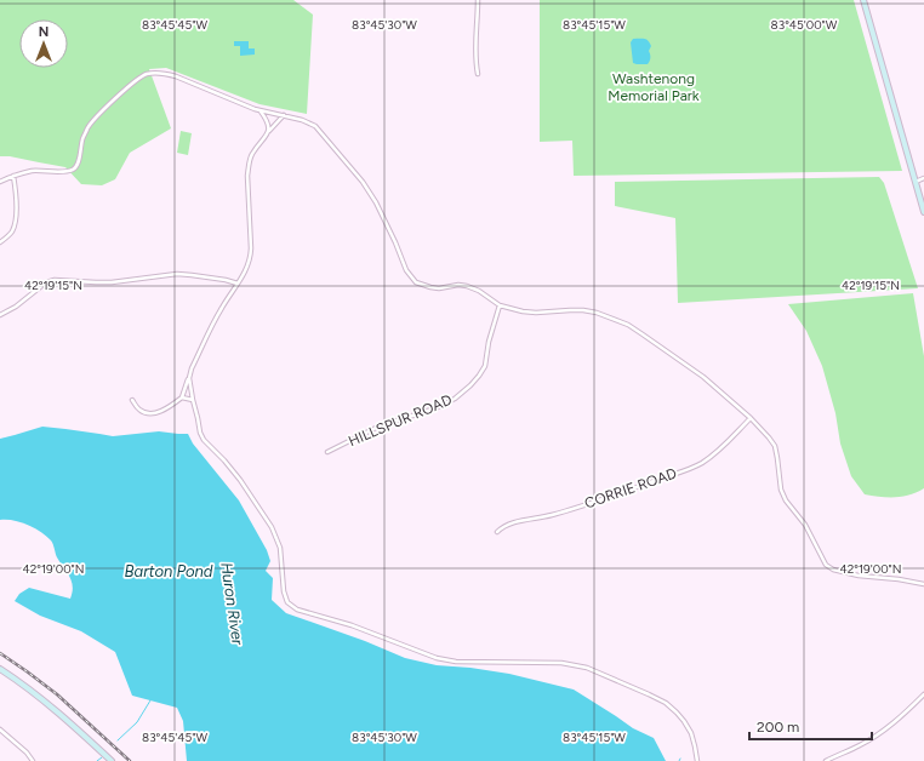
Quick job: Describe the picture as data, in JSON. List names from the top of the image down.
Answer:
{
  "streets": {
    "street": ["HILLSPUR ROAD", "CORRIE ROAD"]
  },
  "water": ["Barton Pond", "Huron River"],
  "parks": ["Washtenong Memorial Park"],
  "scale_bar": "200 m",
  "north": "top",
  "coordinates": [
    "83°45'45\"W",
    "83°45'30\"W",
    "83°45'15\"W",
    "83°45'00\"W",
    "42°19'15\"N",
    "42°19'00\"N"
  ]
}
